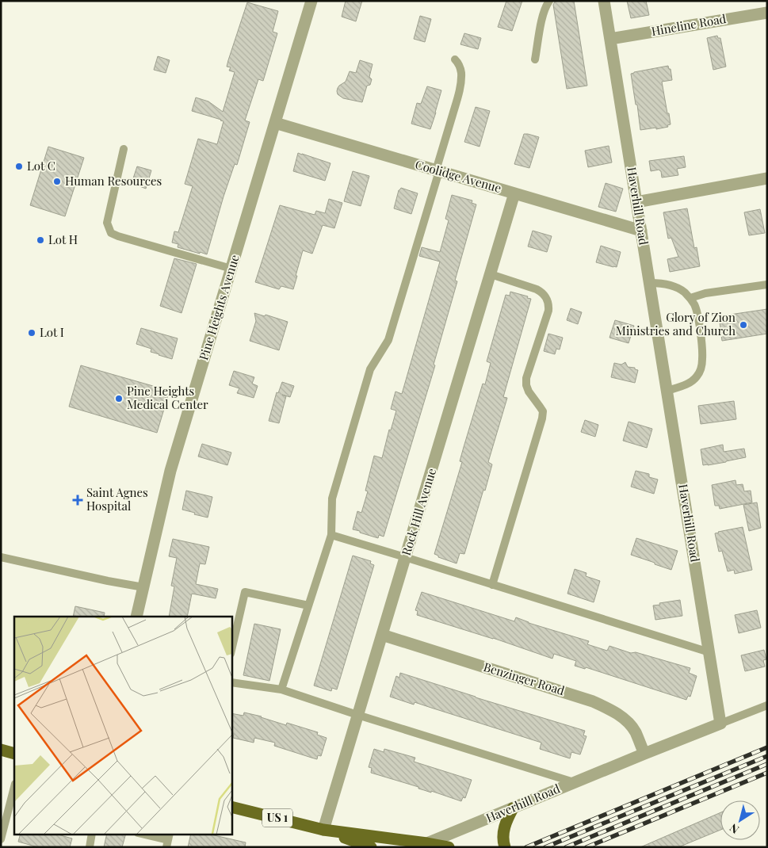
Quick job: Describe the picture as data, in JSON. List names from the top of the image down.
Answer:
{
  "streets": {
    "main road": ["US 1"],
    "street": [
      "Hineline Road",
      "Coolidge Avenue",
      "Haverhill Road",
      "Pine Heights Avenue",
      "Rock Hill Avenue",
      "Benzinger Road"
    ]
  },
  "crossings": [
    ["Hineline Road", "Haverhill Road"],
    ["Coolidge Avenue", "Haverhill Road"],
    ["Coolidge Avenue", "Pine Heights Avenue"],
    ["Coolidge Avenue", "Rock Hill Avenue"],
    ["Haverhill Road", "Benzinger Road"],
    ["Haverhill Road", "US 1"],
    ["Rock Hill Avenue", "Benzinger Road"],
    ["Rock Hill Avenue", "US 1"]
  ],
  "places": {
    "other": [
      "Lot C",
      "Human Resources",
      "Lot H",
      "Glory of Zion Ministries and Church",
      "Lot I",
      "Pine Heights Medical Center"
    ],
    "health": ["Saint Agnes Hospital"]
  },
  "north": "bottom left"
}
